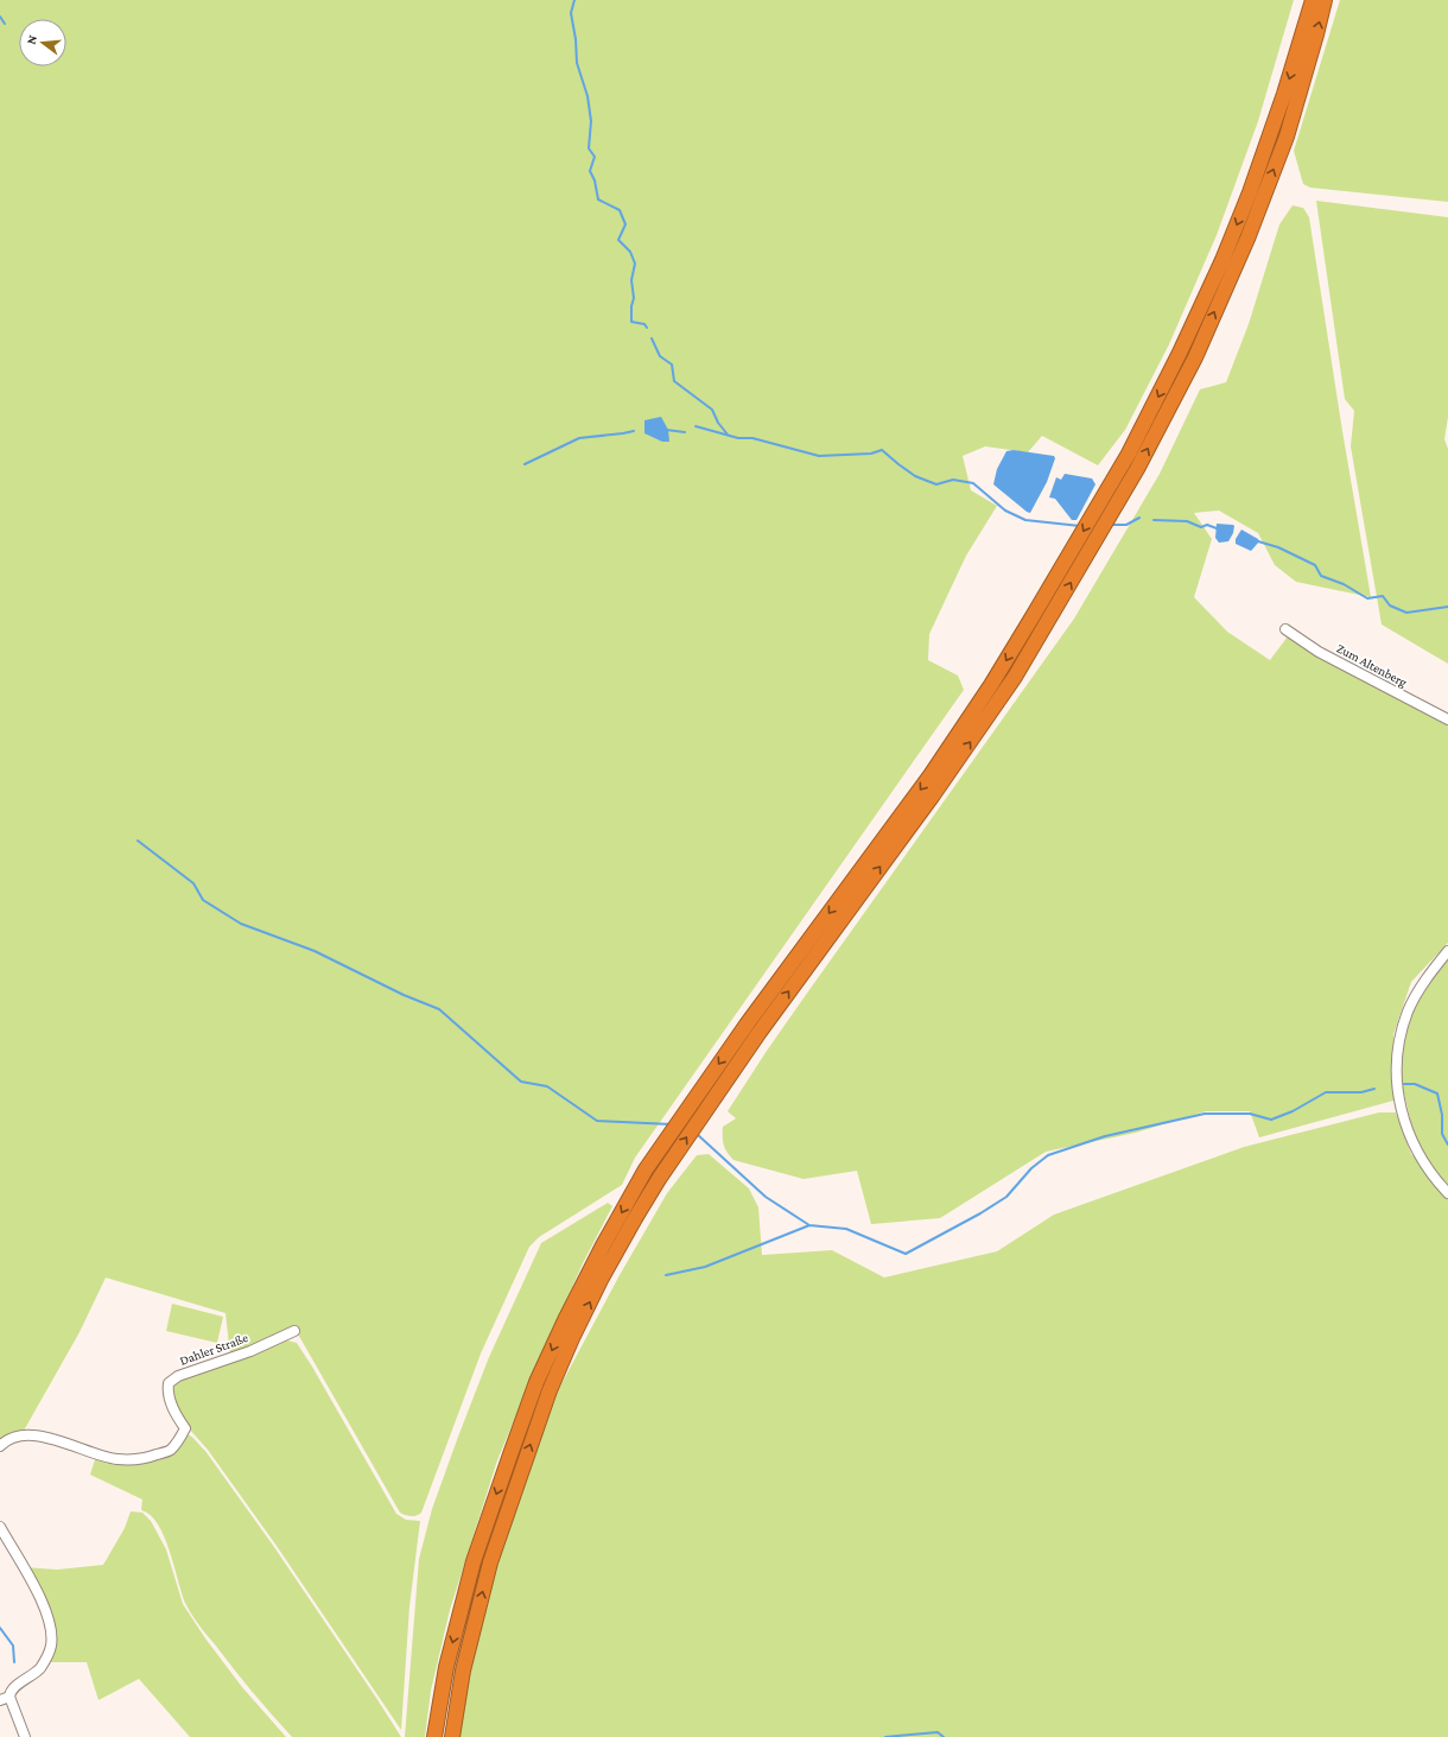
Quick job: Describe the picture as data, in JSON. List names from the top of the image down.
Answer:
{
  "streets": {
    "street": ["Zum Altenberg", "Dahler Straße"]
  },
  "north": "left"
}
